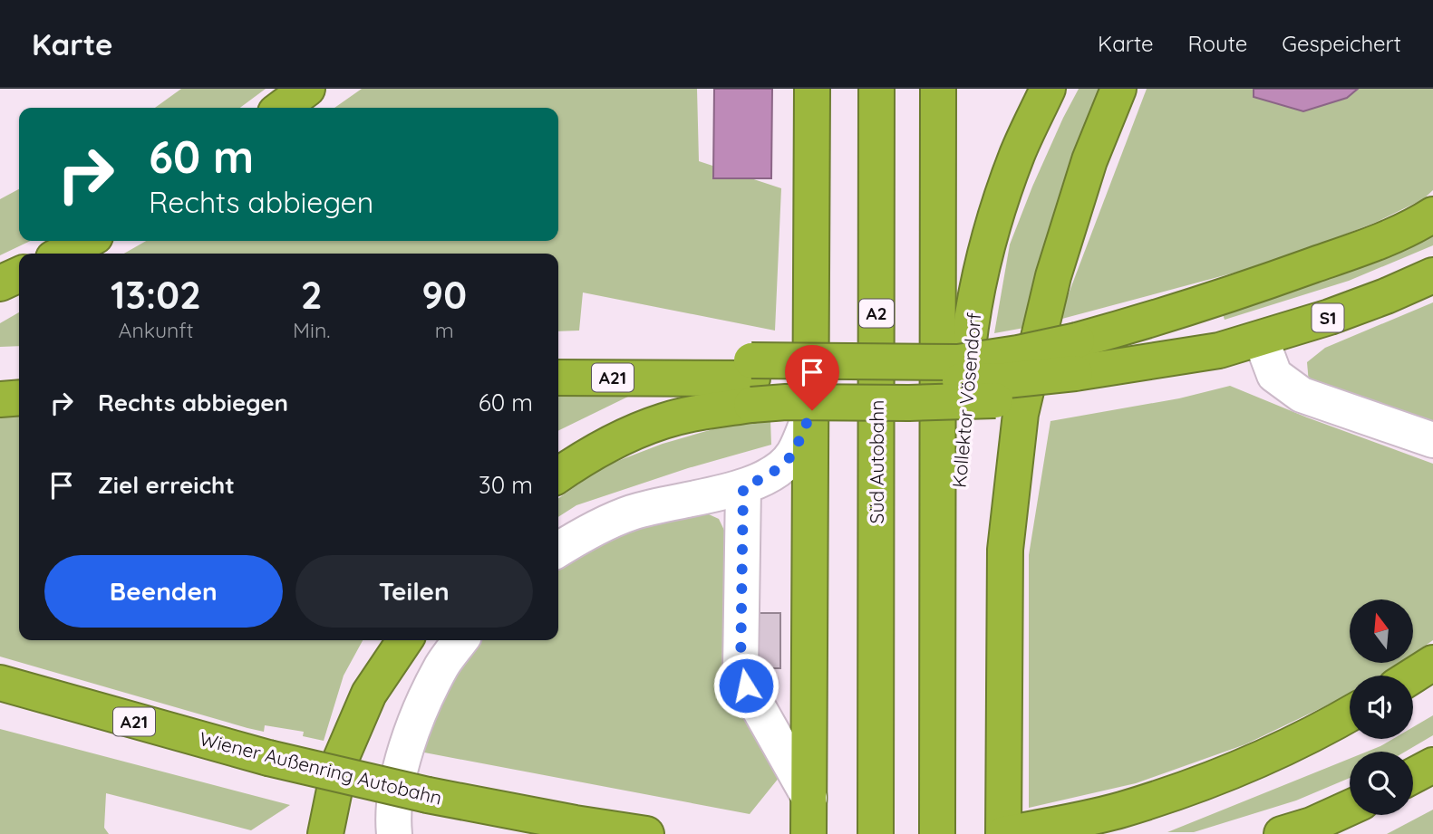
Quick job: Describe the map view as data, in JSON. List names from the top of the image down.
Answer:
{
  "streets": {
    "highway": [
      "A2",
      "S1",
      "A21",
      "Kollektor Vösendorf",
      "Süd Autobahn",
      "Wiener Außenring Autobahn"
    ]
  },
  "crossings": [
    ["S1", "A21"]
  ],
  "north": "top",
  "page": {
    "header": "Karte",
    "nav": ["Karte", "Route", "Gespeichert"],
    "turn": ["60 m", "Rechts abbiegen"],
    "eta": [
      "13:02",
      "Ankunft",
      "2",
      "Min.",
      "90",
      "m"
    ],
    "list": [
      {
        "name": "Rechts abbiegen",
        "value": "60 m"
      },
      {
        "name": "Ziel erreicht",
        "value": "30 m"
      }
    ],
    "buttons": ["Beenden", "Teilen"]
  }
}
